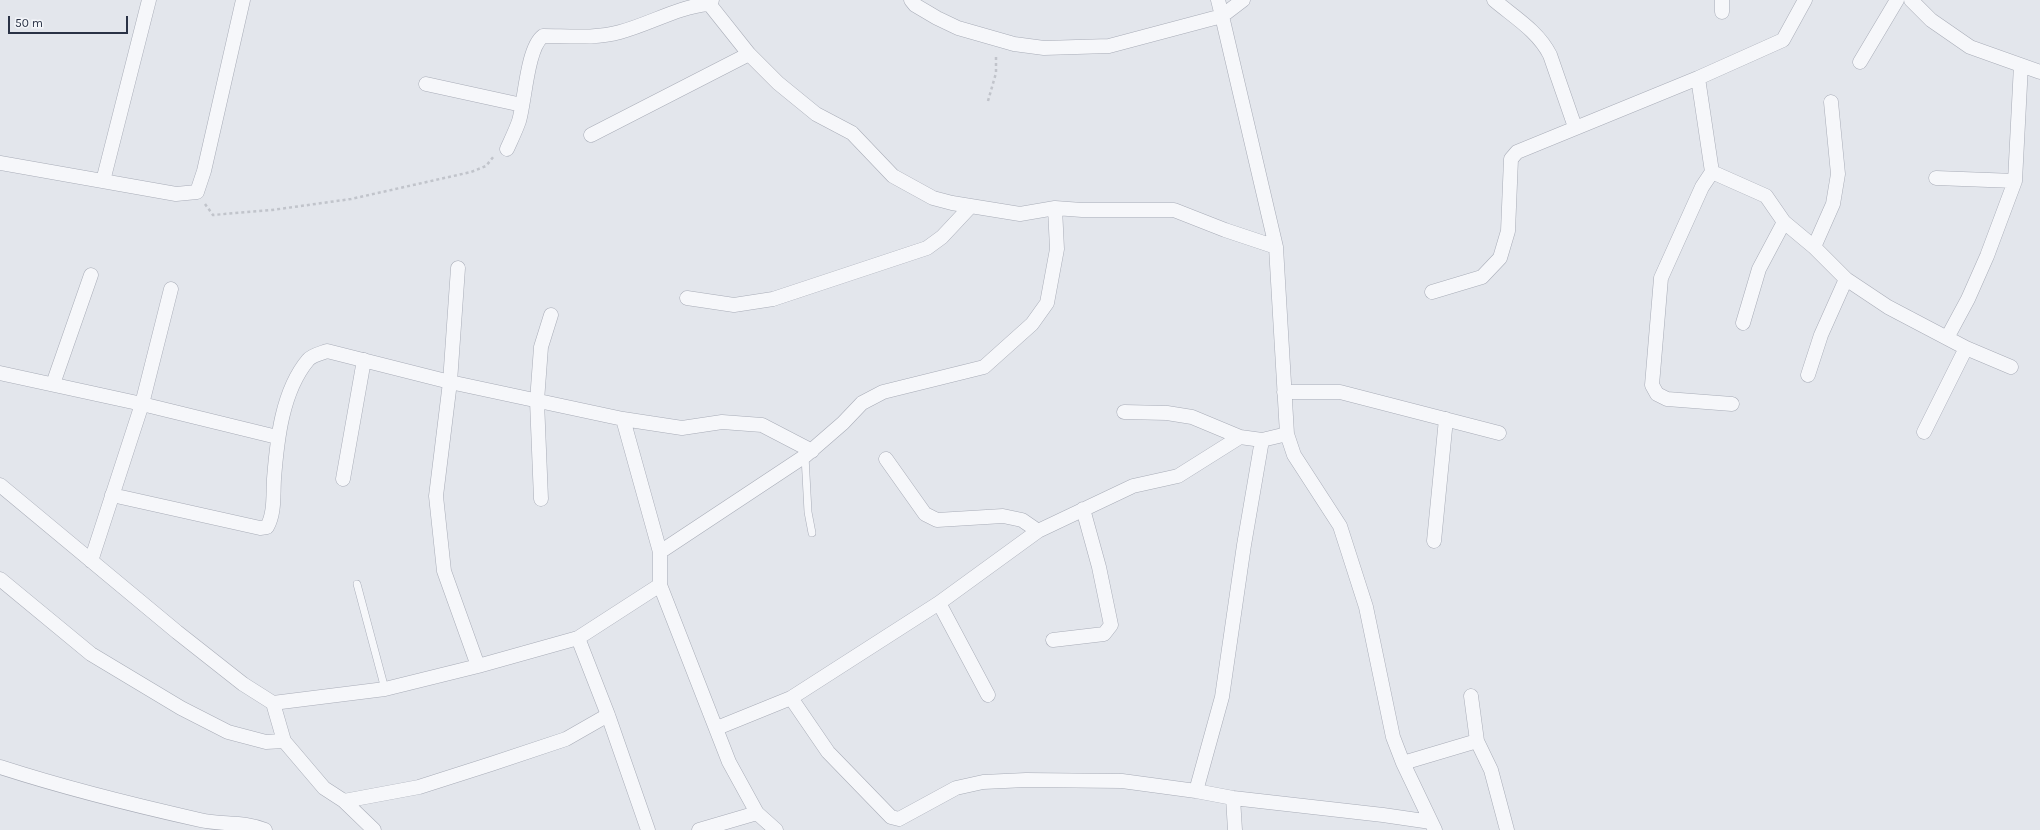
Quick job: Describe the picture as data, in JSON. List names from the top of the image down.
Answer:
{
  "scale_bar": "50 m"
}
